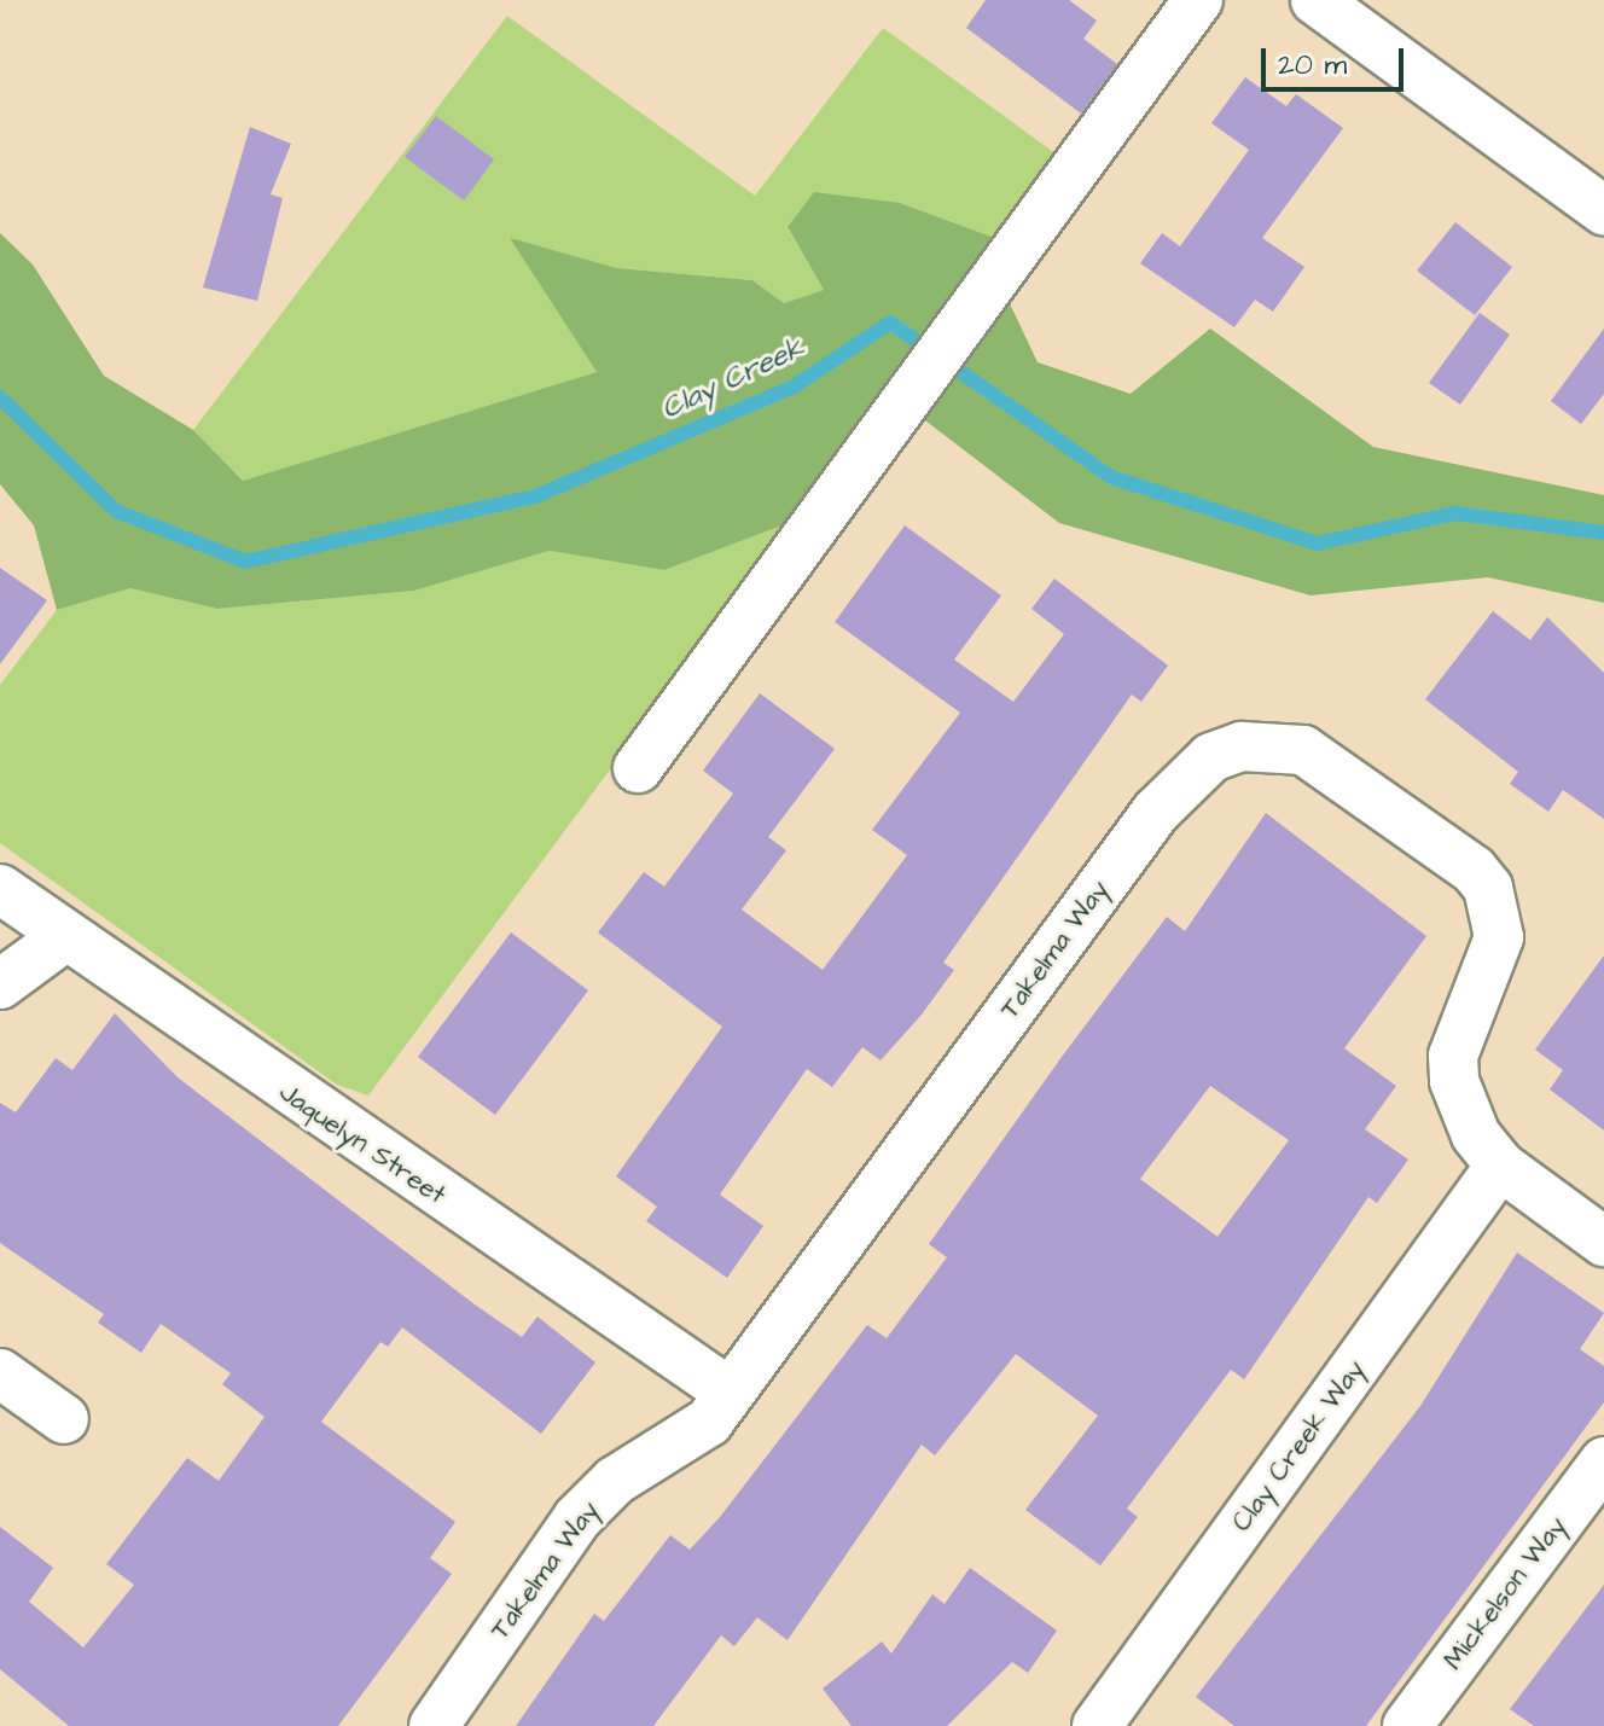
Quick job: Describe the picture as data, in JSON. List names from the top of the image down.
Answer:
{
  "streets": {
    "street": [
      "Takelma Way",
      "Jaquelyn Street",
      "Clay Creek Way",
      "Mickelson Way"
    ]
  },
  "crossings": [
    ["Takelma Way", "Jaquelyn Street"],
    ["Takelma Way", "Clay Creek Way"]
  ],
  "water": ["Clay Creek"],
  "scale_bar": "20 m"
}
